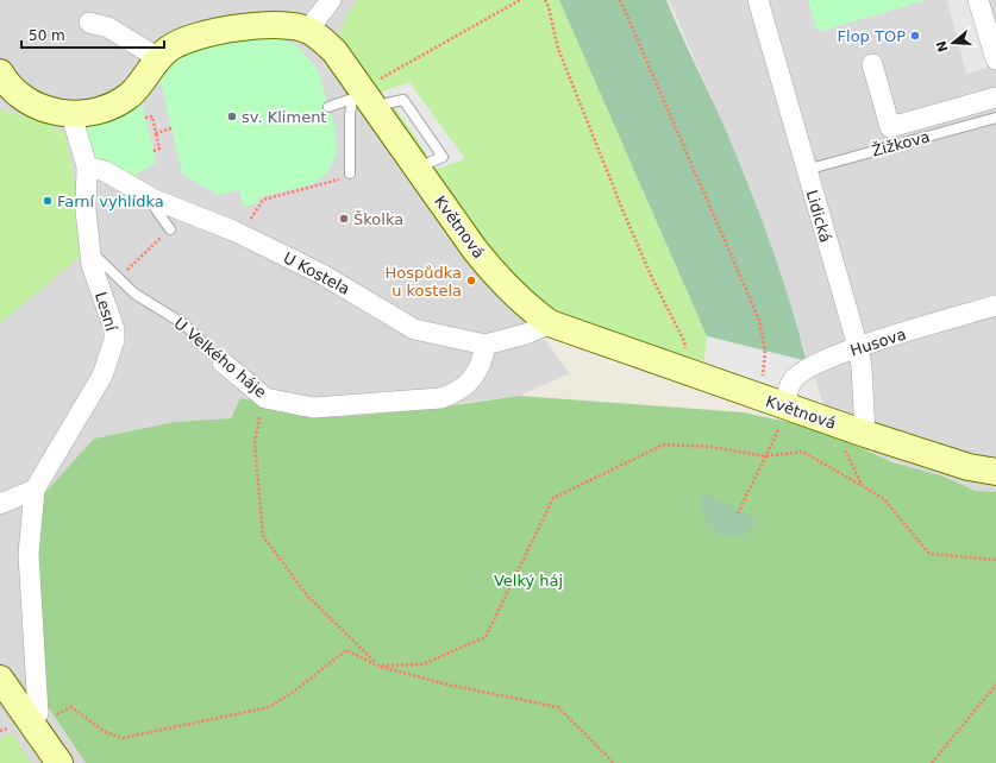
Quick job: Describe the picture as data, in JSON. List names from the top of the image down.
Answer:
{
  "streets": {
    "street": [
      "Žižkova",
      "Lidická",
      "Květnová",
      "U Kostela",
      "Lesní",
      "Husova",
      "U Velkého háje"
    ]
  },
  "crossings": [
    ["Žižkova", "Lidická"],
    ["Lidická", "Květnová"],
    ["Lidická", "Husova"],
    ["Květnová", "U Kostela"],
    ["Květnová", "Lesní"],
    ["Květnová", "Husova"],
    ["U Kostela", "Lesní"],
    ["U Kostela", "U Velkého háje"],
    ["Lesní", "U Velkého háje"]
  ],
  "parks": ["Velký háj"],
  "places": [
    "Flop TOP",
    "sv. Kliment",
    "Farní vyhlídka",
    "Školka",
    "Hospůdka u kostela"
  ],
  "scale_bar": "50 m",
  "north": "left"
}
